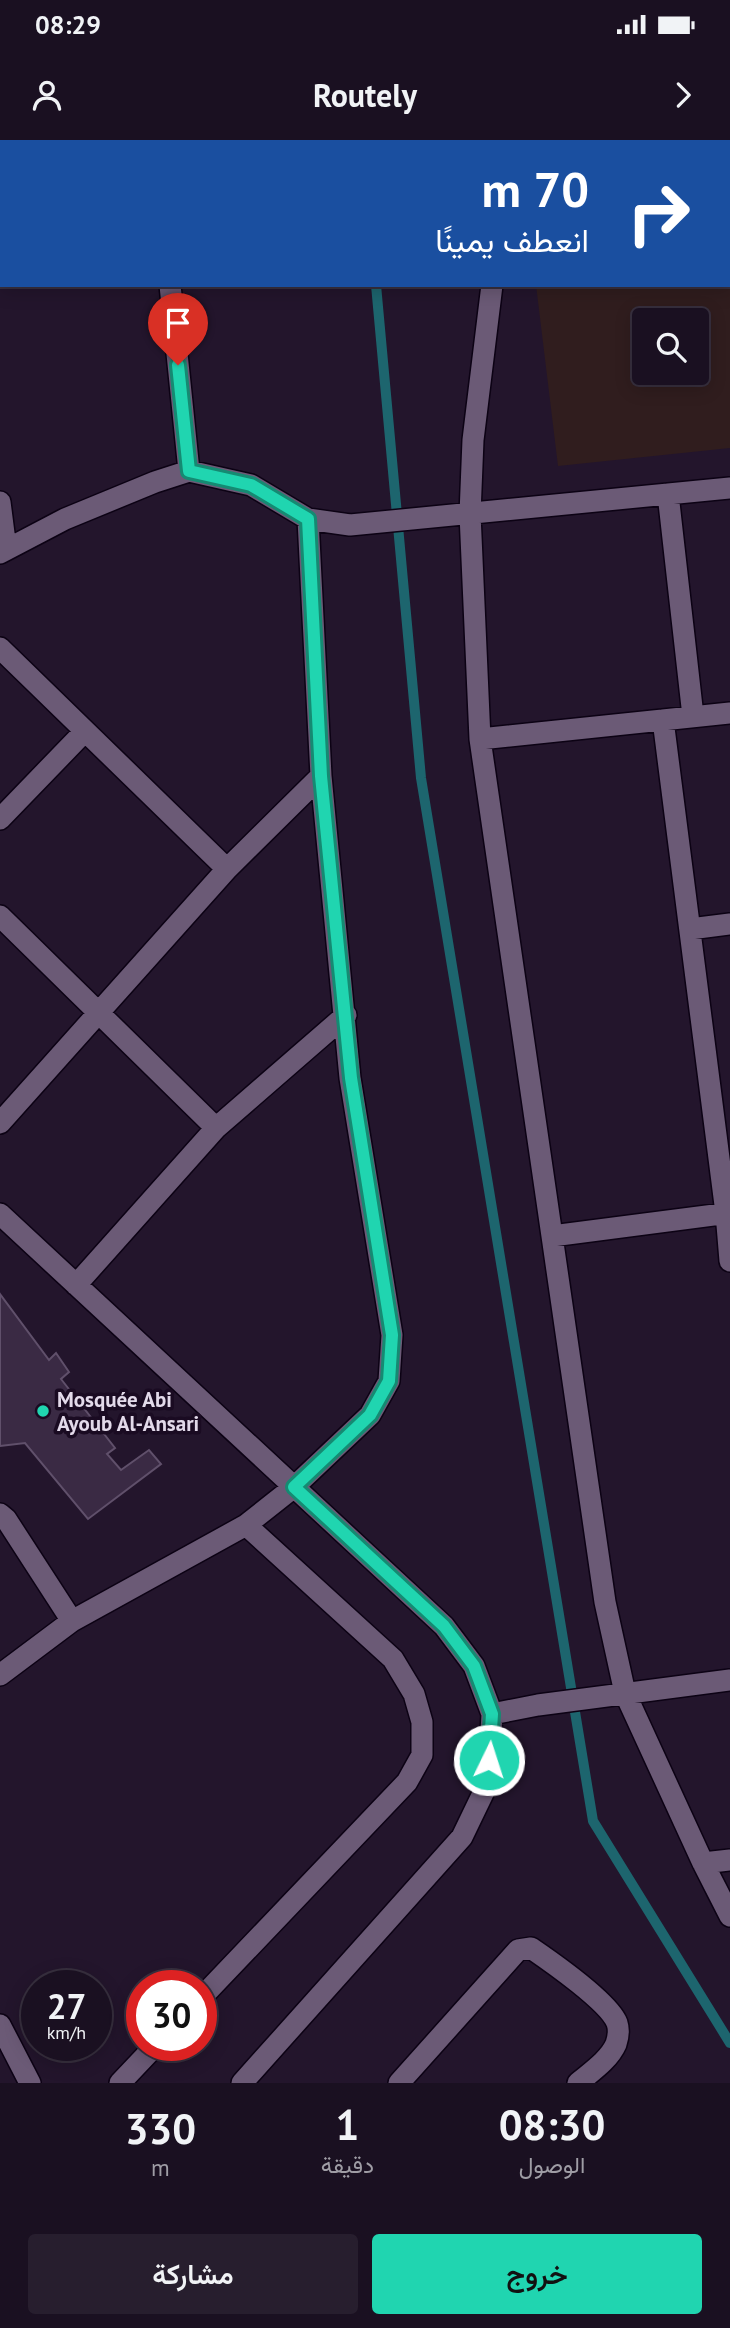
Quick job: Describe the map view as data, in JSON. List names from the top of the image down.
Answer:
{
  "places": ["Mosquée Abi Ayoub Al-Ansari"],
  "page": {
    "status": "08:29",
    "header": "Routely",
    "turn": ["70 m", "انعطف يمينًا"],
    "speed": "27 km/h",
    "limit": "30",
    "eta": [
      "08:30",
      "الوصول",
      "1",
      "دقيقة",
      "330",
      "m"
    ],
    "buttons": ["خروج", "مشاركة"]
  }
}
